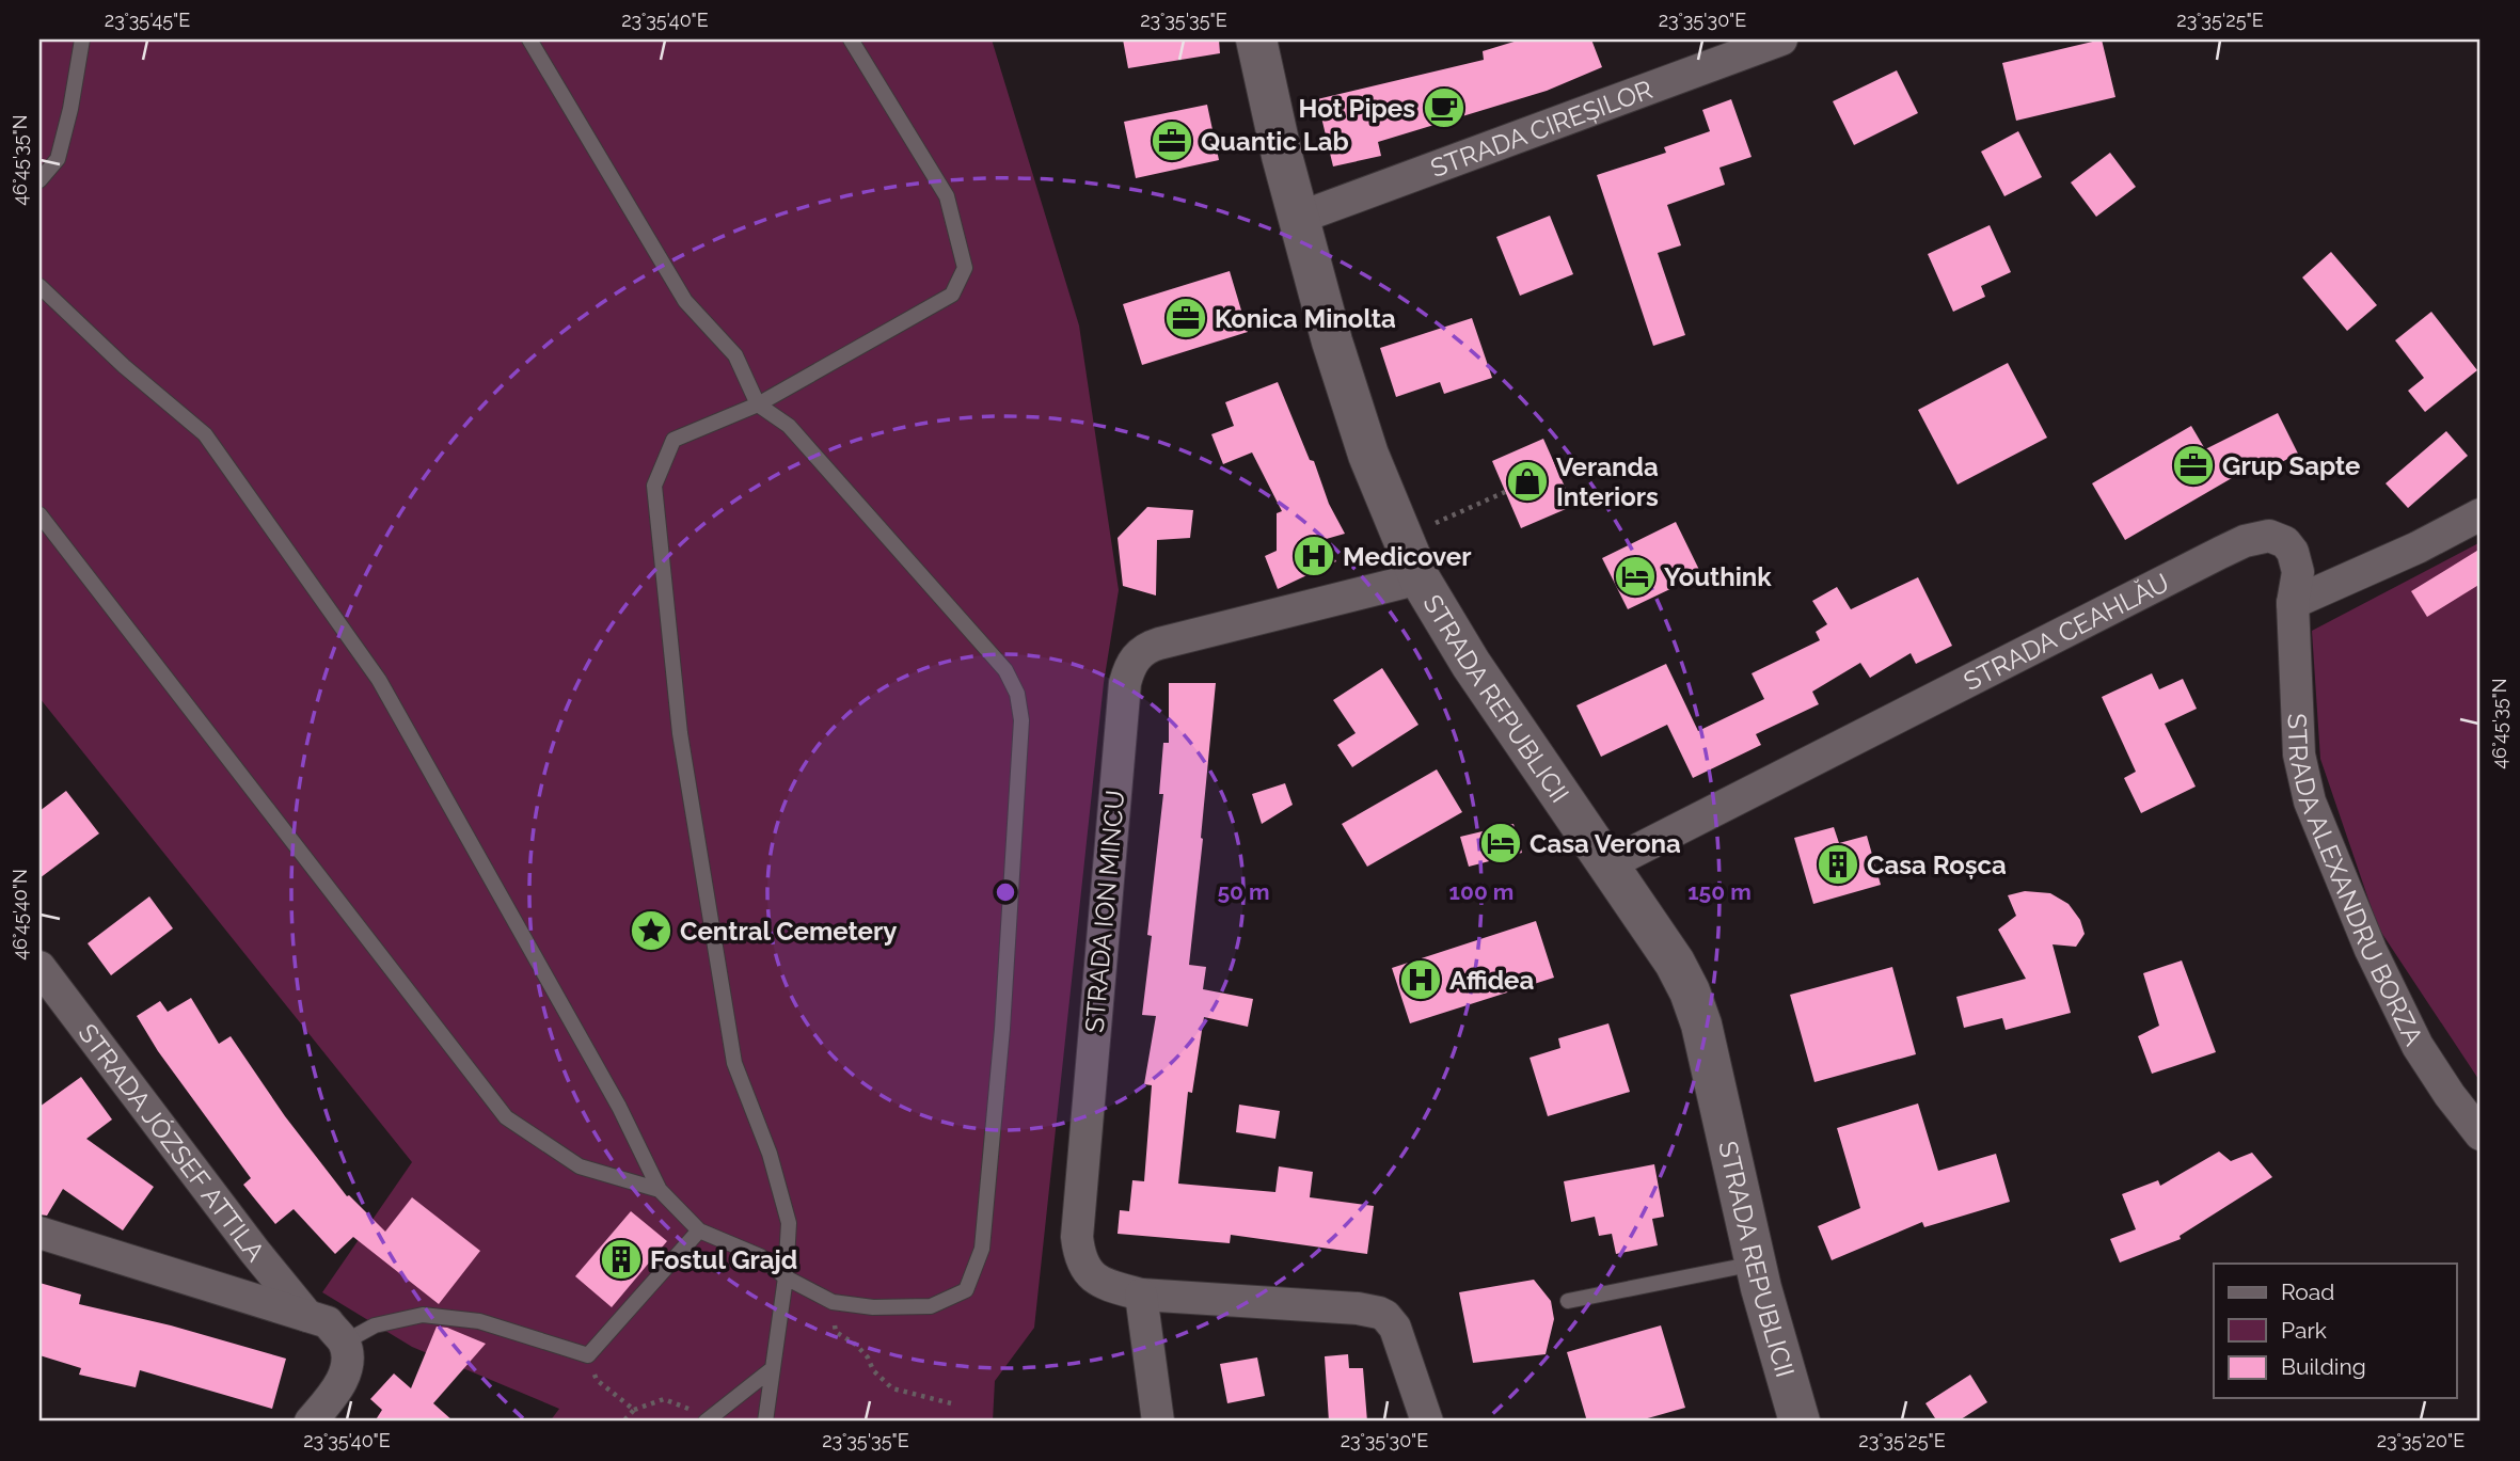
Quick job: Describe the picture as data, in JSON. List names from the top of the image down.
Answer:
{
  "streets": {
    "street": [
      "STRADA CIREȘILOR",
      "STRADA CEAHLĂU",
      "STRADA REPUBLICII",
      "STRADA ALEXANDRU BORZA",
      "STRADA ION MINCU",
      "STRADA JÓZSEF ATTILA"
    ]
  },
  "crossings": [
    ["STRADA CIREȘILOR", "STRADA REPUBLICII"],
    ["STRADA CEAHLĂU", "STRADA REPUBLICII"],
    ["STRADA CEAHLĂU", "STRADA ALEXANDRU BORZA"],
    ["STRADA REPUBLICII", "STRADA ION MINCU"]
  ],
  "places": {
    "cafe": ["Hot Pipes"],
    "office": ["Quantic Lab", "Konica Minolta", "Grup Sapte"],
    "shop": ["Veranda Interiors"],
    "hospital": ["Medicover", "Affidea"],
    "hotel": ["Youthink", "Casa Verona"],
    "building": ["Casa Roșca", "Fostul Grajd"],
    "place": ["Central Cemetery"]
  },
  "legend": ["Road", "Park", "Building"],
  "coordinates": [
    "23°35'45\"E",
    "23°35'40\"E",
    "23°35'35\"E",
    "23°35'30\"E",
    "23°35'25\"E",
    "46°45'35\"N",
    "46°45'40\"N",
    "23°35'20\"E"
  ],
  "rings": ["50 m", "100 m", "150 m"]
}
